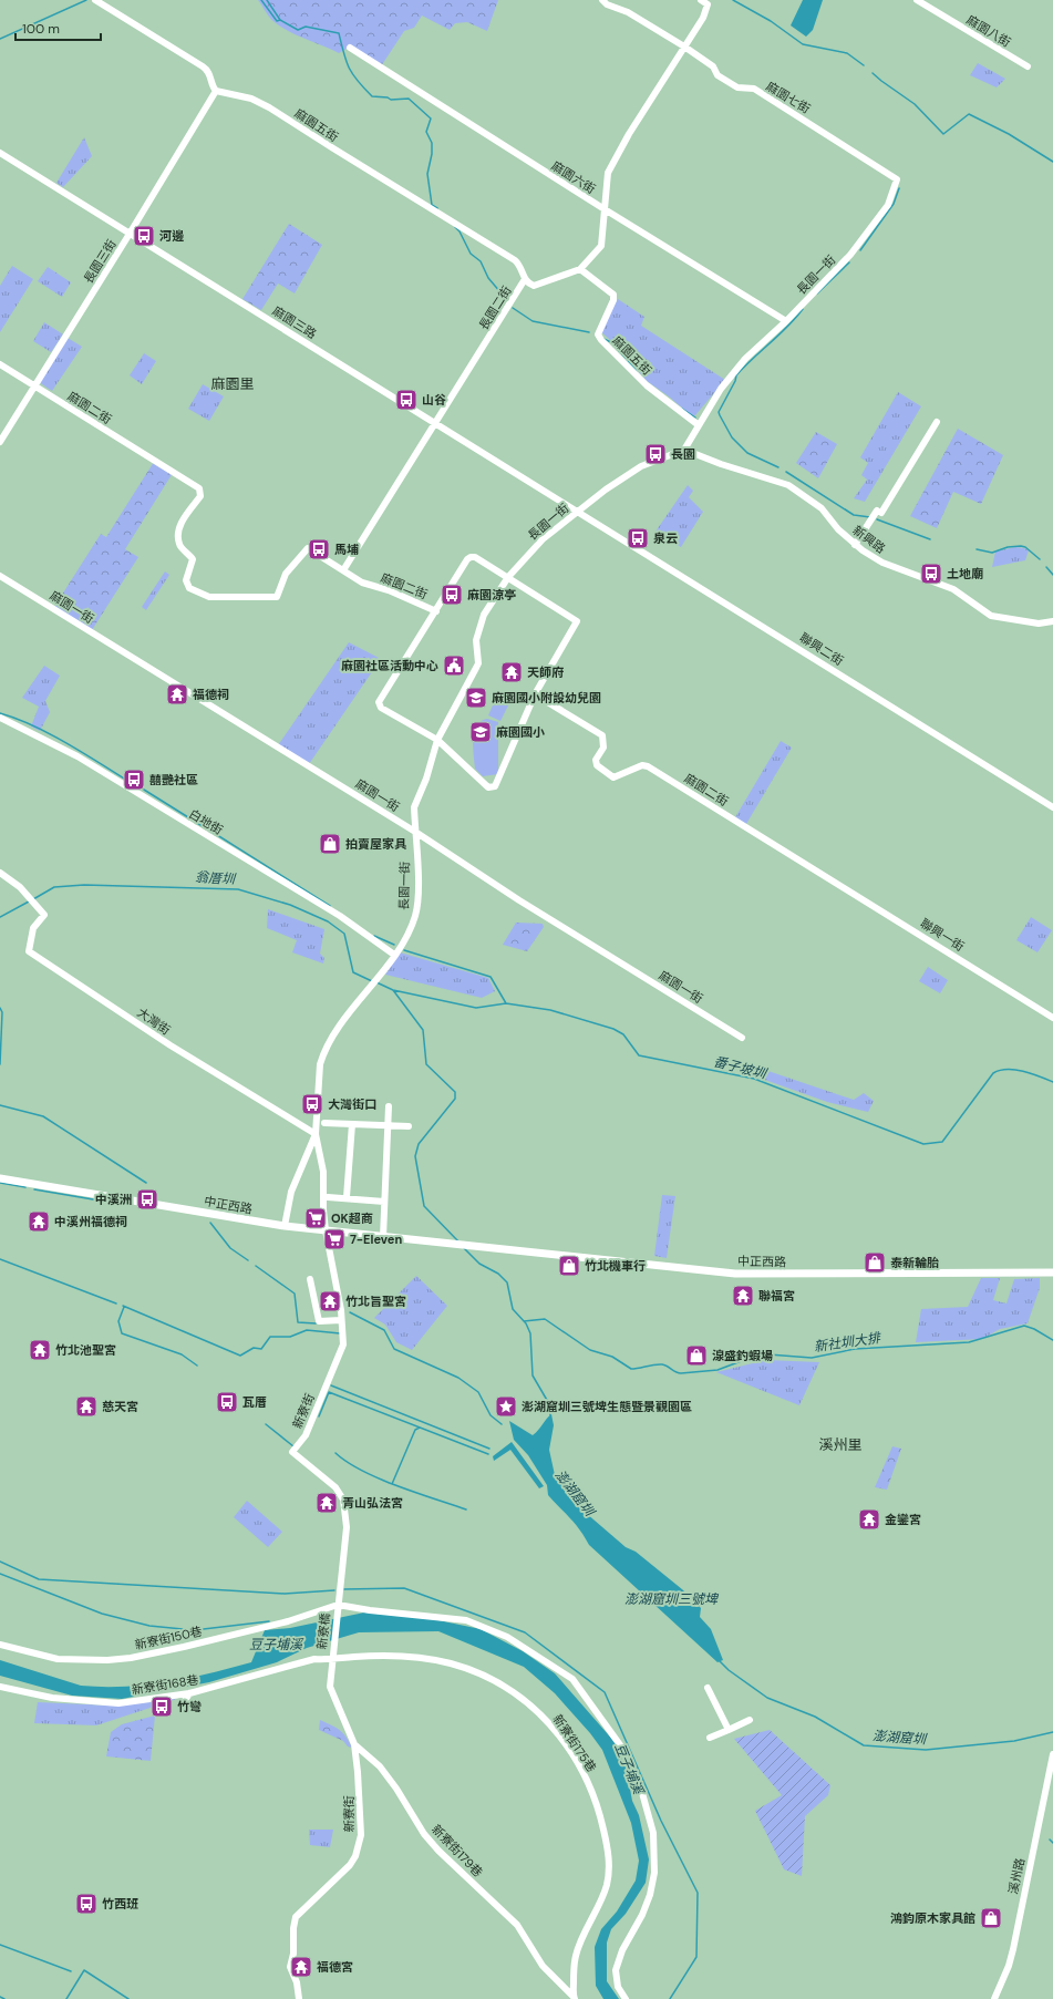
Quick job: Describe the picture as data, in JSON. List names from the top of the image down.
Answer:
{
  "streets": {
    "main road": ["中正西路"],
    "street": [
      "麻園八街",
      "麻園七街",
      "麻園五街",
      "麻園六街",
      "長園三街",
      "長園一街",
      "長園二街",
      "麻園三路",
      "麻園二街",
      "新興路",
      "麻園一街",
      "聯興二街",
      "白地街",
      "聯興一街",
      "大灣街",
      "新寮街",
      "新寮橋",
      "新寮街150巷",
      "新寮街168巷",
      "新寮街175巷",
      "新寮街179巷",
      "溪州路"
    ]
  },
  "crossings": [
    ["麻園七街", "長園一街"],
    ["麻園七街", "長園二街"],
    ["麻園五街", "長園三街"],
    ["麻園五街", "長園一街"],
    ["麻園五街", "長園二街"],
    ["麻園六街", "長園一街"],
    ["麻園六街", "長園二街"],
    ["長園三街", "麻園三路"],
    ["長園三街", "麻園二街"],
    ["長園一街", "麻園三路"],
    ["長園一街", "麻園二街"],
    ["長園一街", "新興路"],
    ["長園一街", "麻園一街"],
    ["長園一街", "聯興二街"],
    ["長園一街", "白地街"],
    ["長園一街", "大灣街"],
    ["長園二街", "麻園三路"],
    ["長園二街", "麻園二街"],
    ["麻園三路", "聯興二街"],
    ["麻園二街", "聯興一街"],
    ["中正西路", "新寮街"],
    ["新寮街", "新寮橋"],
    ["新寮街", "新寮街150巷"],
    ["新寮街", "新寮街168巷"],
    ["新寮街", "新寮街175巷"],
    ["新寮街", "新寮街179巷"],
    ["新寮橋", "新寮街150巷"],
    ["新寮橋", "新寮街168巷"],
    ["新寮橋", "新寮街175巷"],
    ["新寮街168巷", "新寮街175巷"],
    ["新寮街175巷", "新寮街179巷"]
  ],
  "districts": ["麻園里", "溪州里"],
  "water": [
    "翁厝圳",
    "番子坡圳",
    "新社圳大排",
    "澎湖窟圳",
    "澎湖窟圳三號埤",
    "豆子埔溪"
  ],
  "places": {
    "bus stop": [
      "河邊",
      "山谷",
      "長園",
      "泉云",
      "馬埔",
      "土地廟",
      "麻園涼亭",
      "囍艷社區",
      "大灣街口",
      "中溪洲",
      "瓦厝",
      "竹彎",
      "竹西班"
    ],
    "public building": ["麻園社區活動中心"],
    "temple": [
      "天師府",
      "福德祠",
      "中溪州福德祠",
      "聯福宮",
      "竹北旨聖宮",
      "竹北池聖宮",
      "慈天宮",
      "青山弘法宮",
      "金鑾宮",
      "福德宮"
    ],
    "school or university": ["麻園國小附設幼兒園", "麻園國小"],
    "shop": [
      "拍賣屋家具",
      "泰新輪胎",
      "竹北機車行",
      "湶盛釣蝦場",
      "鴻鈞原木家具館"
    ],
    "supermarket": ["OK超商", "7-Eleven"],
    "place": ["澎湖窟圳三號埤生態暨景觀園區"]
  },
  "scale_bar": "100 m"
}
